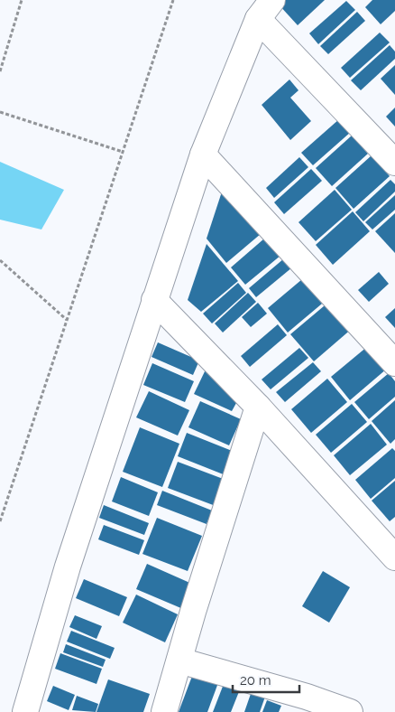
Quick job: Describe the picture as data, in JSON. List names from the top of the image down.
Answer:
{
  "scale_bar": "20 m"
}
